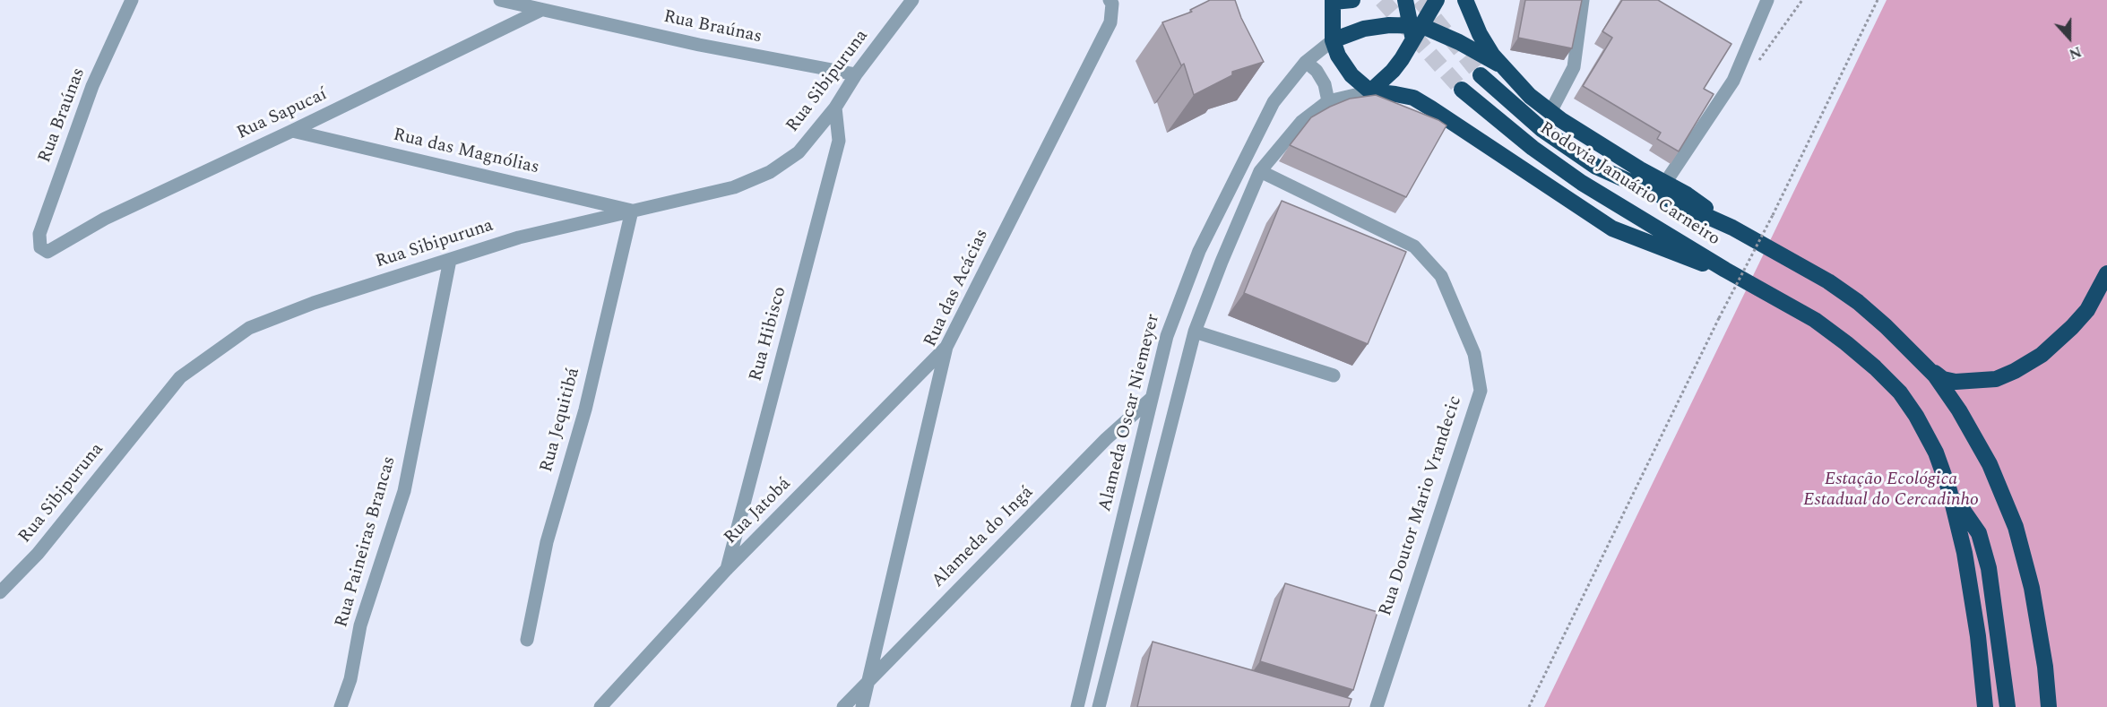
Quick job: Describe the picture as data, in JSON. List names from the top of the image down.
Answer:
{
  "streets": {
    "highway": ["Rodovia Januário Carneiro"],
    "street": [
      "Rua Braúnas",
      "Rua Sibipuruna",
      "Rua Sapucaí",
      "Rua das Magnólias",
      "Rua das Acácias",
      "Rua Hibisco",
      "Alameda Oscar Niemeyer",
      "Rua Jequitibá",
      "Rua Doutor Mario Vrandecic",
      "Rua Jatobá",
      "Alameda do Ingá",
      "Rua Paineiras Brancas"
    ]
  },
  "crossings": [
    ["Rua Braúnas", "Rua Sibipuruna"],
    ["Rua Braúnas", "Rua Sapucaí"],
    ["Rua Sibipuruna", "Rua das Magnólias"],
    ["Rua Sibipuruna", "Rua Hibisco"],
    ["Rua Sibipuruna", "Rua Jequitibá"],
    ["Rua Sibipuruna", "Rua Paineiras Brancas"],
    ["Rua Sapucaí", "Rua das Magnólias"],
    ["Rua das Magnólias", "Rua Jequitibá"],
    ["Rua das Acácias", "Rua Jatobá"],
    ["Rua das Acácias", "Alameda do Ingá"],
    ["Rua Hibisco", "Rua Jatobá"],
    ["Alameda Oscar Niemeyer", "Alameda do Ingá"]
  ],
  "parks": ["Estação Ecológica Estadual do Cercadinho"],
  "north": "bottom"
}
